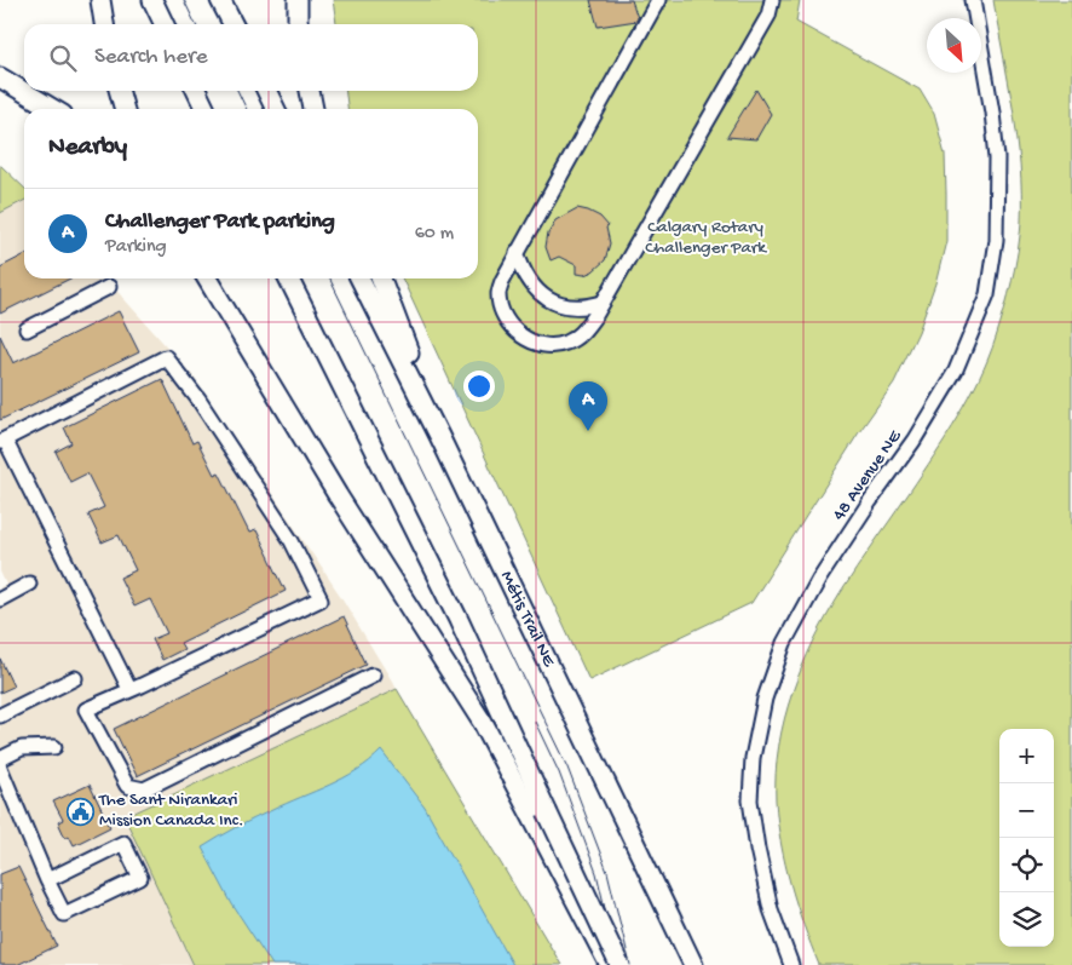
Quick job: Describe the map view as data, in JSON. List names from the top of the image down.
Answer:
{
  "streets": {
    "main road": ["Métis Trail NE"],
    "street": ["48 Avenue NE"]
  },
  "parks": ["Calgary Rotary Challenger Park"],
  "places": {
    "public building": ["The Sant Nirankari Mission Canada Inc."]
  },
  "north": "bottom right",
  "page": {
    "search": "Search here",
    "heading": "Nearby",
    "list": [
      {
        "mark": "A",
        "name": "Challenger Park parking",
        "note": "Parking",
        "value": "60 m"
      }
    ],
    "pins": "A",
    "map_buttons": ["+", "−"]
  }
}
